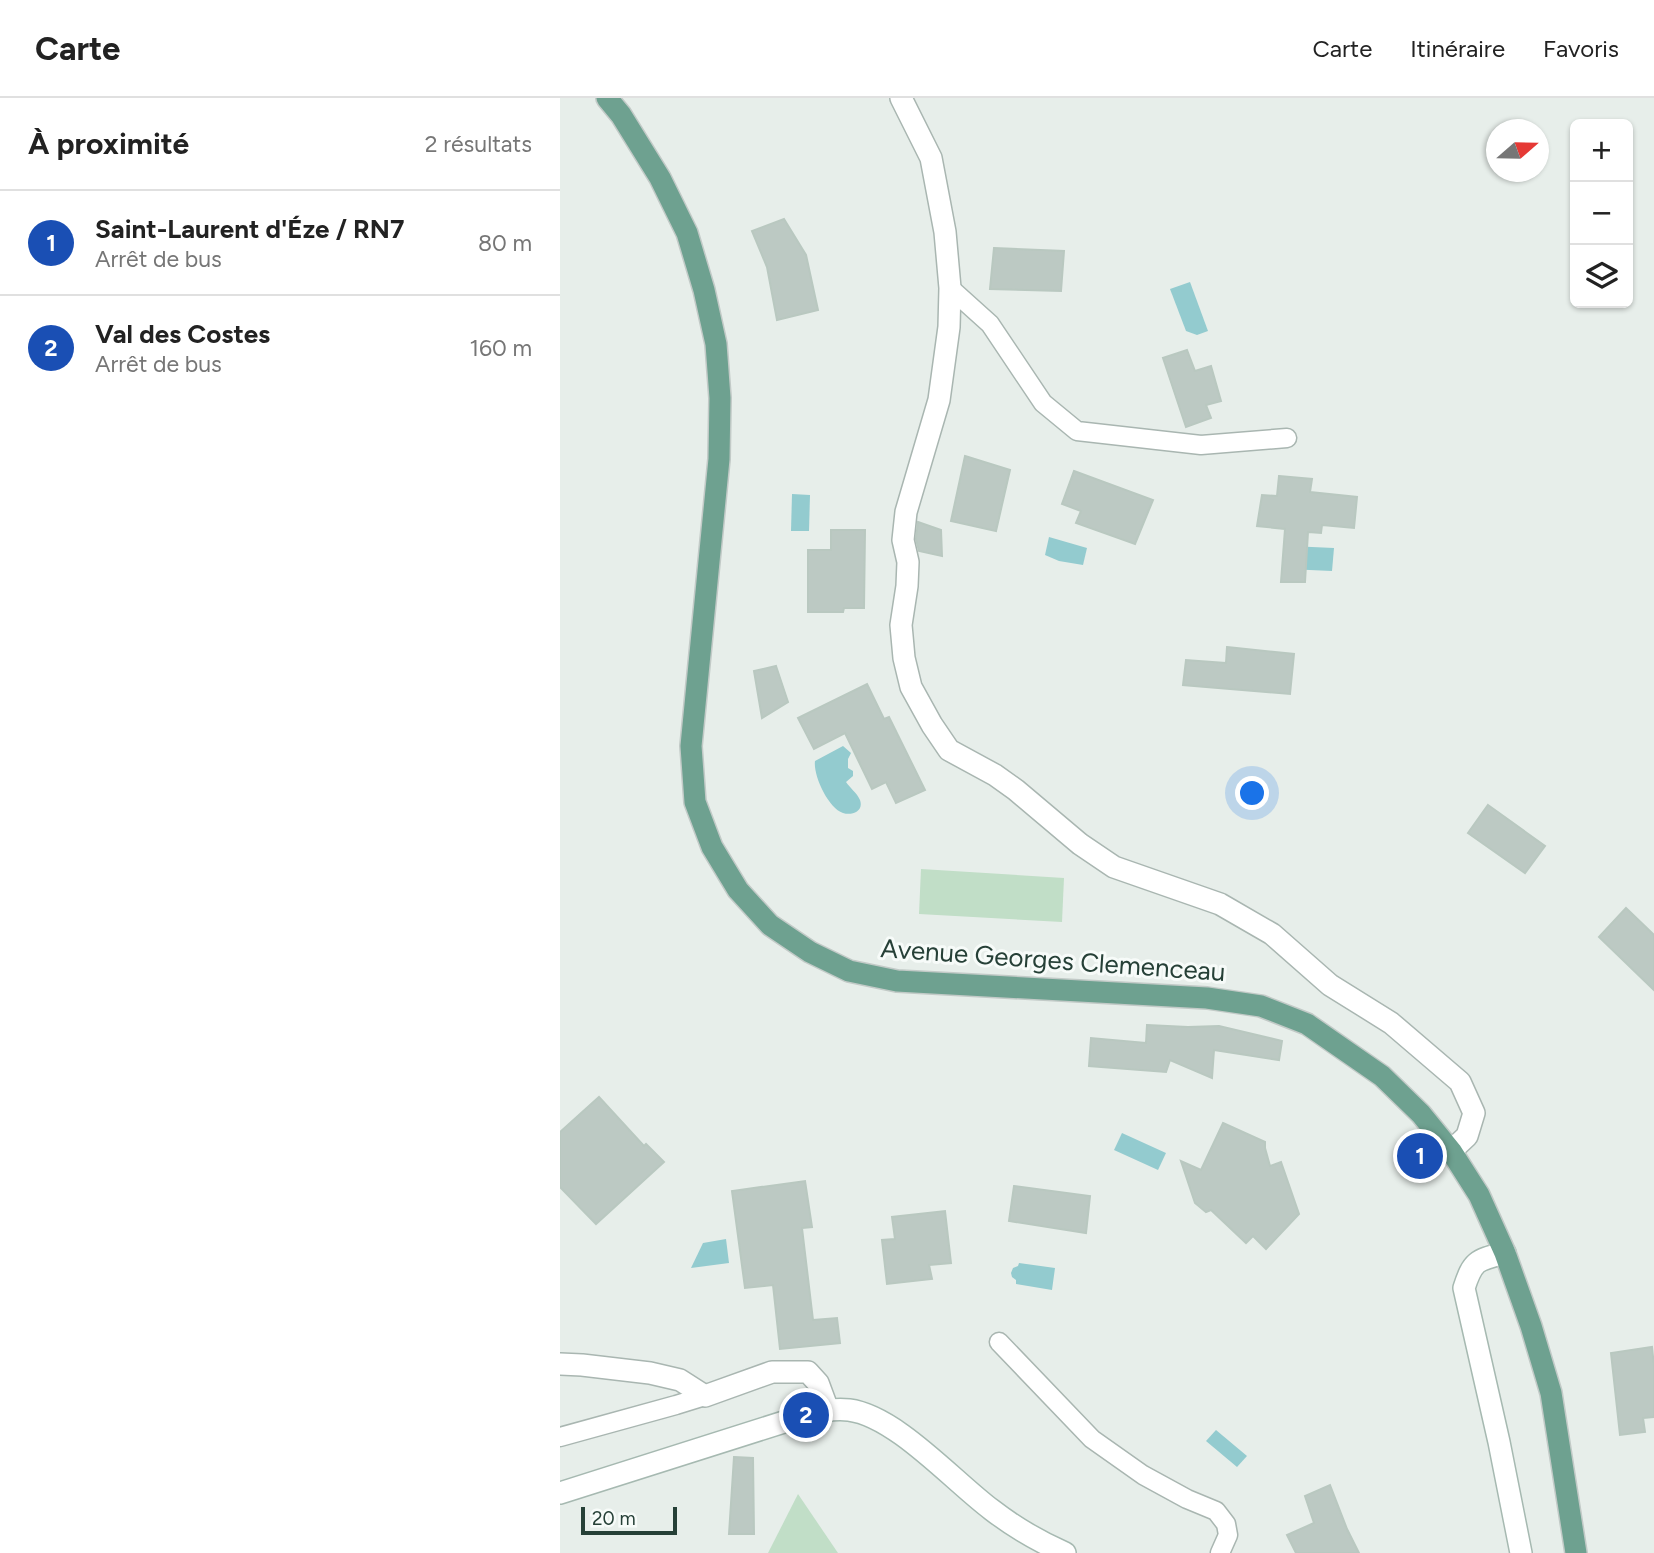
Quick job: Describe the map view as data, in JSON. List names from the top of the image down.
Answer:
{
  "streets": {
    "main road": ["Avenue Georges Clemenceau"]
  },
  "scale_bar": "20 m",
  "north": "right",
  "page": {
    "header": "Carte",
    "nav": ["Carte", "Itinéraire", "Favoris"],
    "heading": ["À proximité", "2 résultats"],
    "map_buttons": ["+", "−"],
    "list": [
      {
        "mark": "1",
        "name": "Saint-Laurent d'Éze / RN7",
        "note": "Arrêt de bus",
        "value": "80 m"
      },
      {
        "mark": "2",
        "name": "Val des Costes",
        "note": "Arrêt de bus",
        "value": "160 m"
      }
    ],
    "pins": ["1", "2"],
    "scale": "20 m"
  }
}
